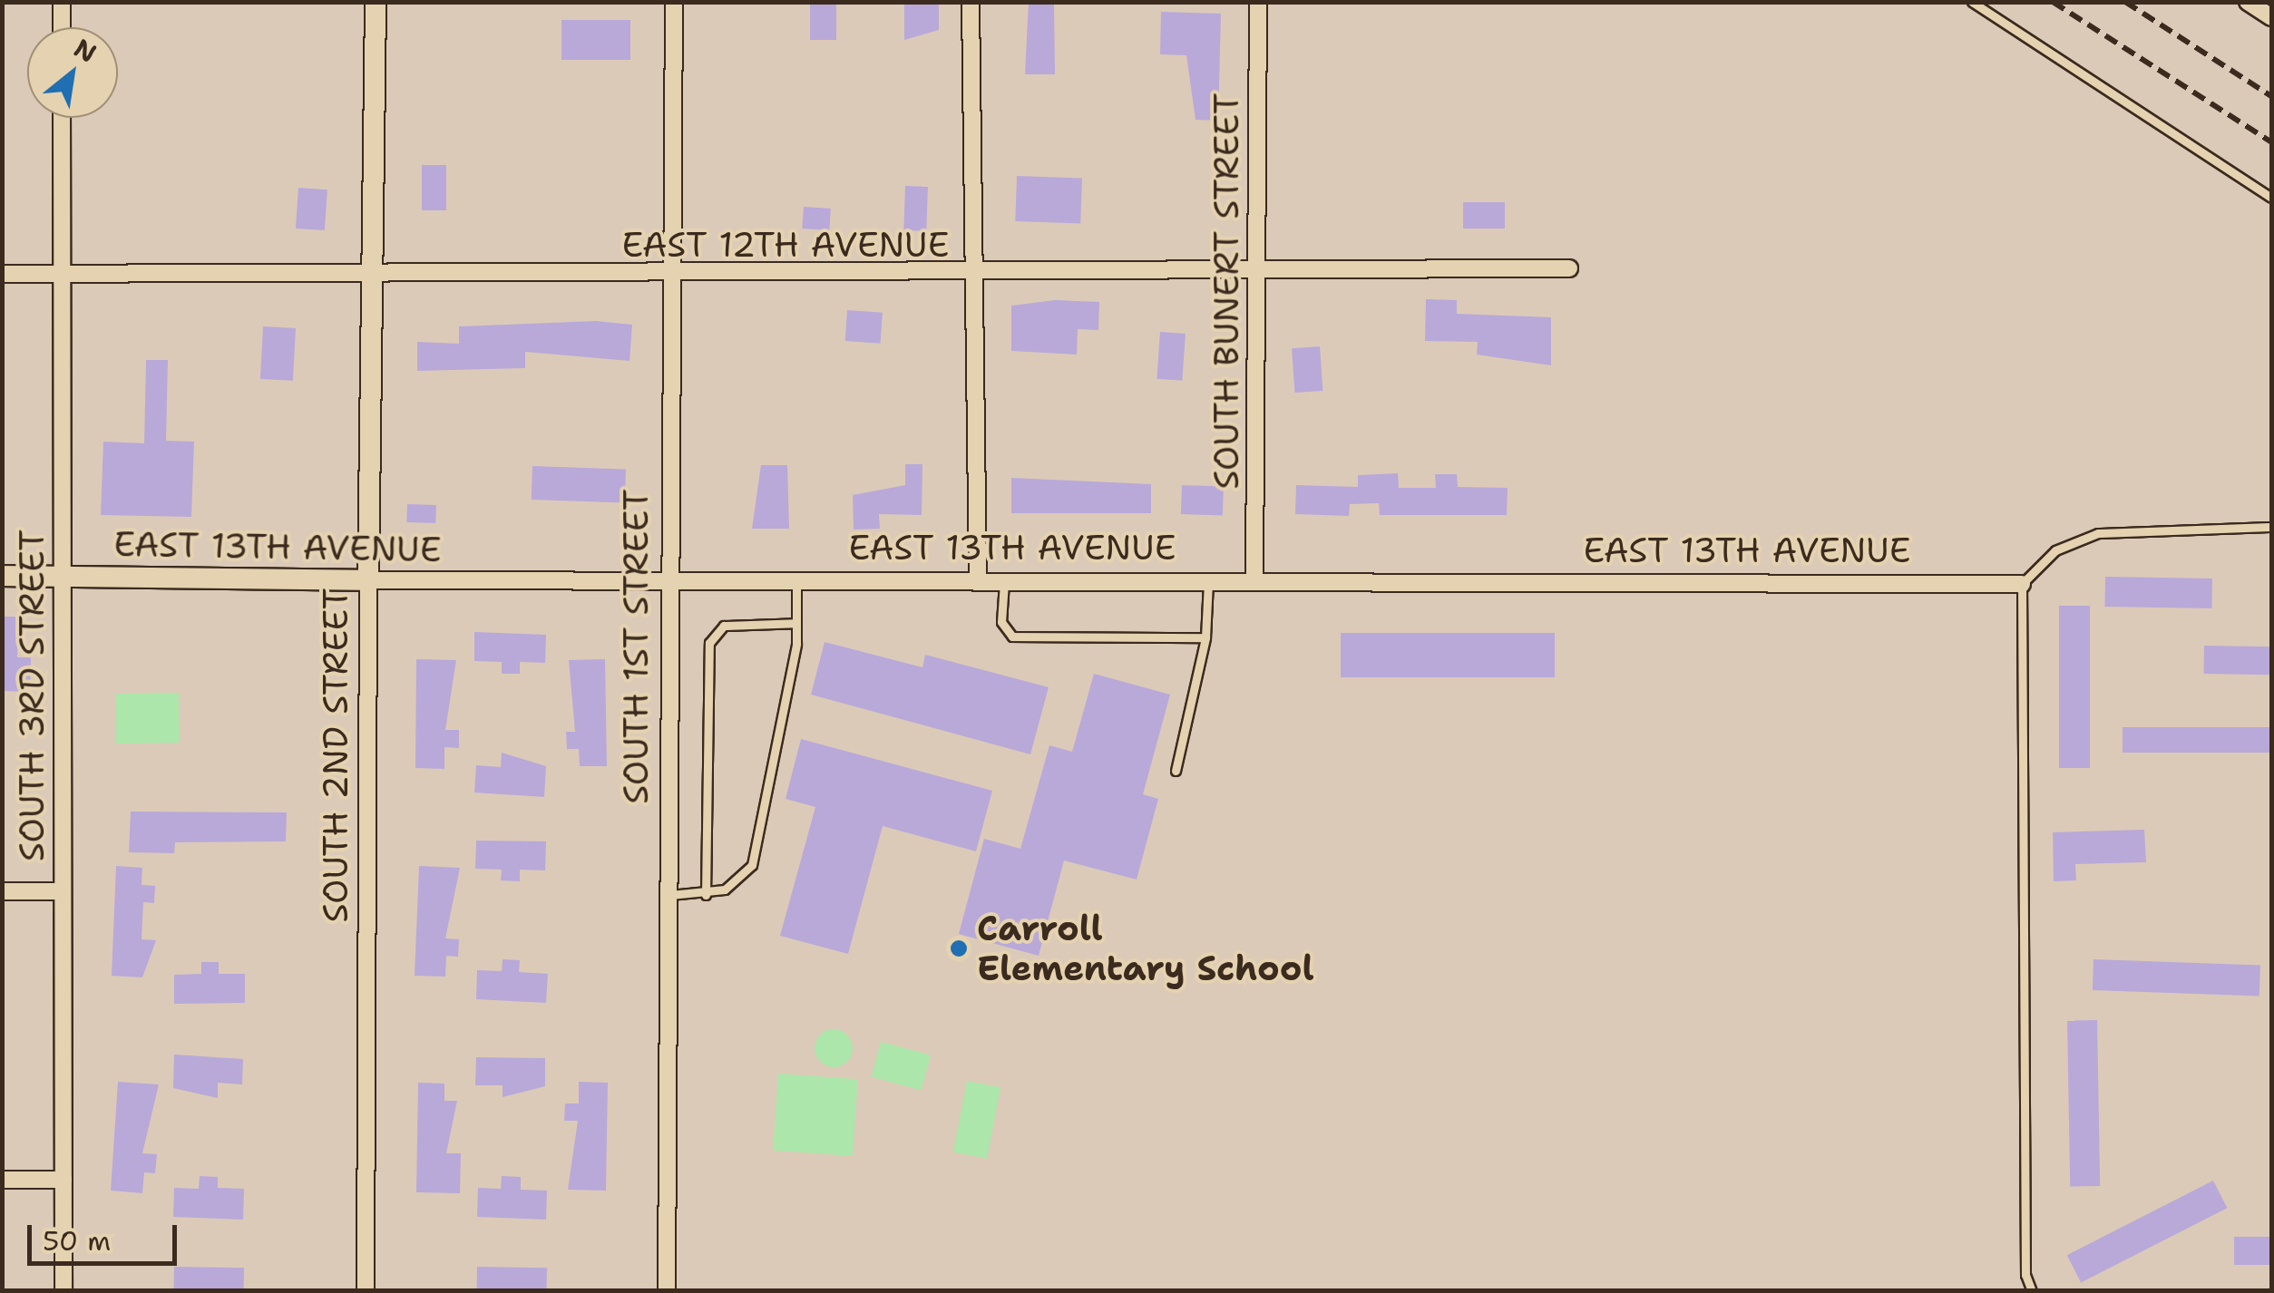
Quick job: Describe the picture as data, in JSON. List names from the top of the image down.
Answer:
{
  "streets": {
    "street": [
      "EAST 12TH AVENUE",
      "SOUTH BUNERT STREET",
      "EAST 13TH AVENUE",
      "SOUTH 1ST STREET",
      "SOUTH 3RD STREET",
      "SOUTH 2ND STREET"
    ]
  },
  "crossings": [
    ["EAST 12TH AVENUE", "SOUTH BUNERT STREET"],
    ["EAST 12TH AVENUE", "SOUTH 1ST STREET"],
    ["EAST 12TH AVENUE", "SOUTH 3RD STREET"],
    ["EAST 12TH AVENUE", "SOUTH 2ND STREET"],
    ["SOUTH BUNERT STREET", "EAST 13TH AVENUE"],
    ["EAST 13TH AVENUE", "SOUTH 1ST STREET"],
    ["EAST 13TH AVENUE", "SOUTH 3RD STREET"],
    ["EAST 13TH AVENUE", "SOUTH 2ND STREET"]
  ],
  "places": ["Carroll Elementary School"],
  "scale_bar": "50 m",
  "north": "top right"
}
